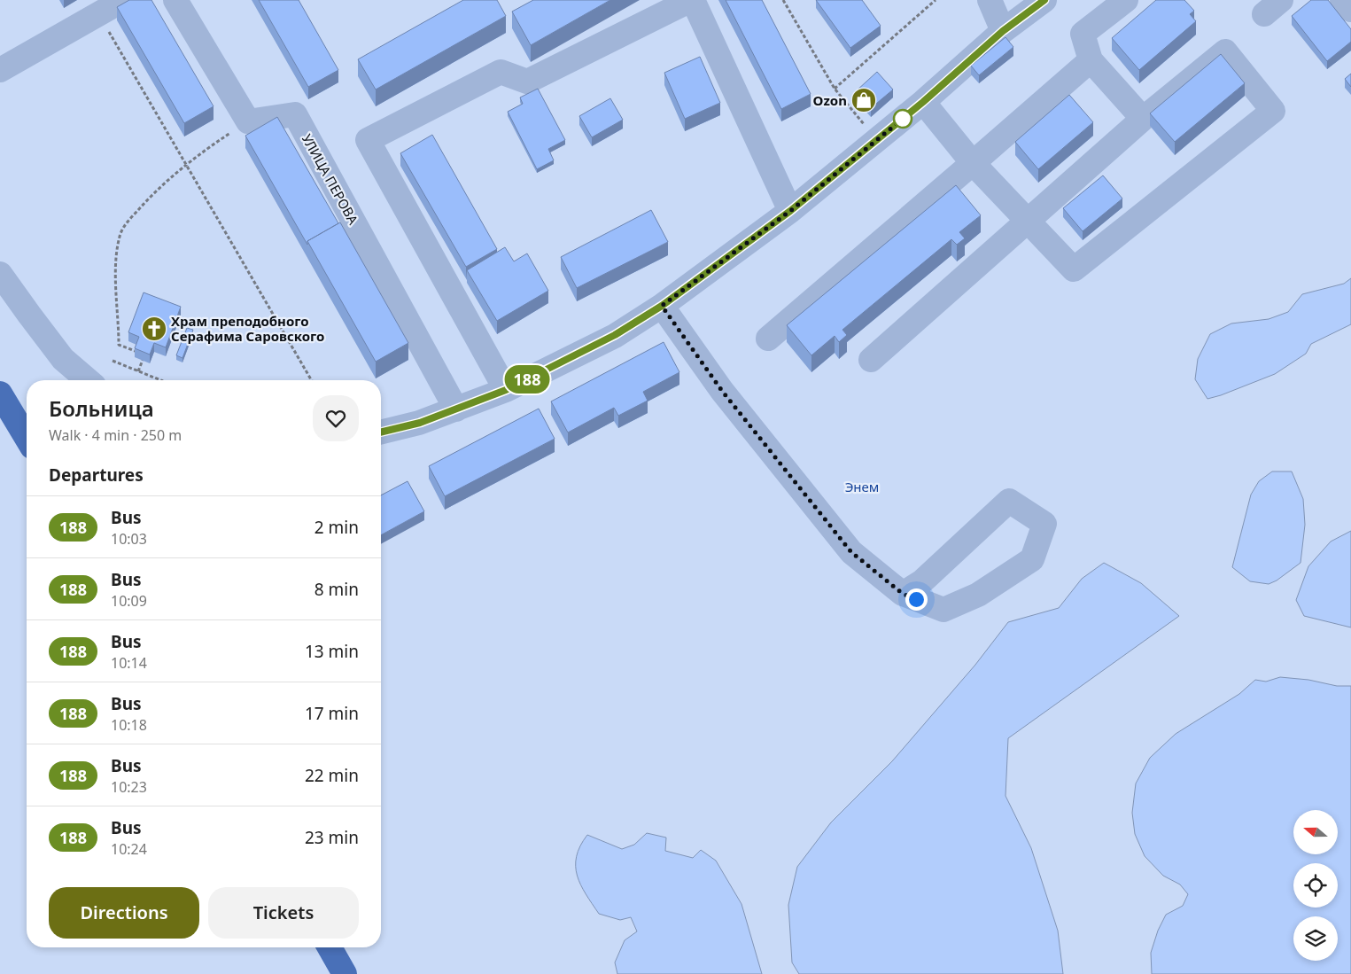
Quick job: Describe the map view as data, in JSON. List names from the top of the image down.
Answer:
{
  "streets": {
    "street": ["УЛИЦА ПЕРОВА"]
  },
  "parks": ["Энем"],
  "places": {
    "shop": ["Ozon"],
    "church": ["Храм преподобного Серафима Саровского"]
  },
  "lines": ["bus line 188"],
  "north": "left",
  "page": {
    "on_map": "188",
    "heading": [
      ["Больница", "Walk · 4 min · 250 m"],
      "Departures"
    ],
    "list": [
      {
        "mark": "188",
        "name": "Bus",
        "note": "10:03",
        "value": "2 min"
      },
      {
        "mark": "188",
        "name": "Bus",
        "note": "10:09",
        "value": "8 min"
      },
      {
        "mark": "188",
        "name": "Bus",
        "note": "10:14",
        "value": "13 min"
      },
      {
        "mark": "188",
        "name": "Bus",
        "note": "10:18",
        "value": "17 min"
      },
      {
        "mark": "188",
        "name": "Bus",
        "note": "10:23",
        "value": "22 min"
      },
      {
        "mark": "188",
        "name": "Bus",
        "note": "10:24",
        "value": "23 min"
      }
    ],
    "buttons": ["Directions", "Tickets"]
  }
}
